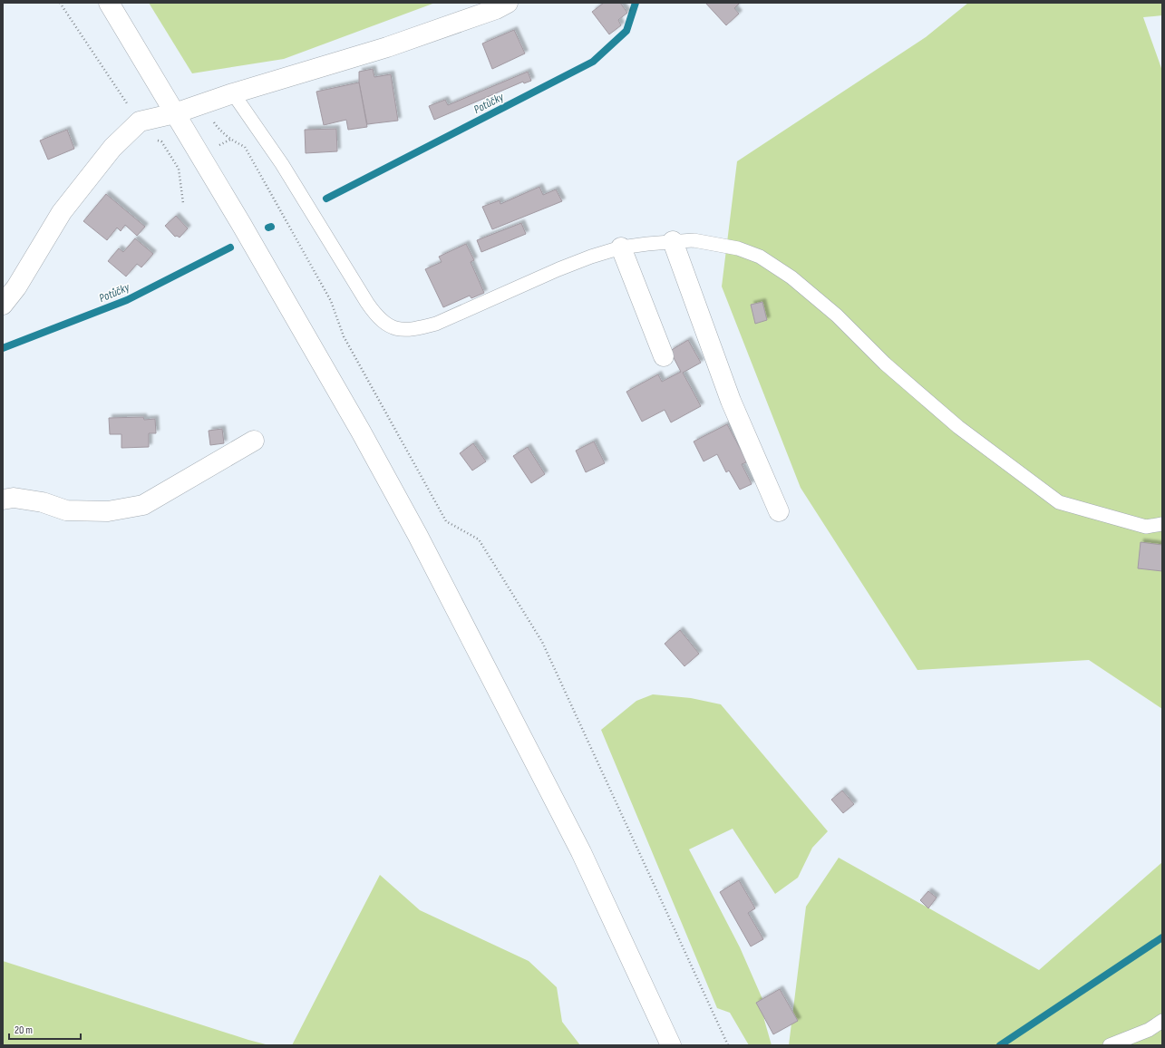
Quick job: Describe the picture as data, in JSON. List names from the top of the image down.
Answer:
{
  "water": ["Potůčky"],
  "scale_bar": "20 m"
}
